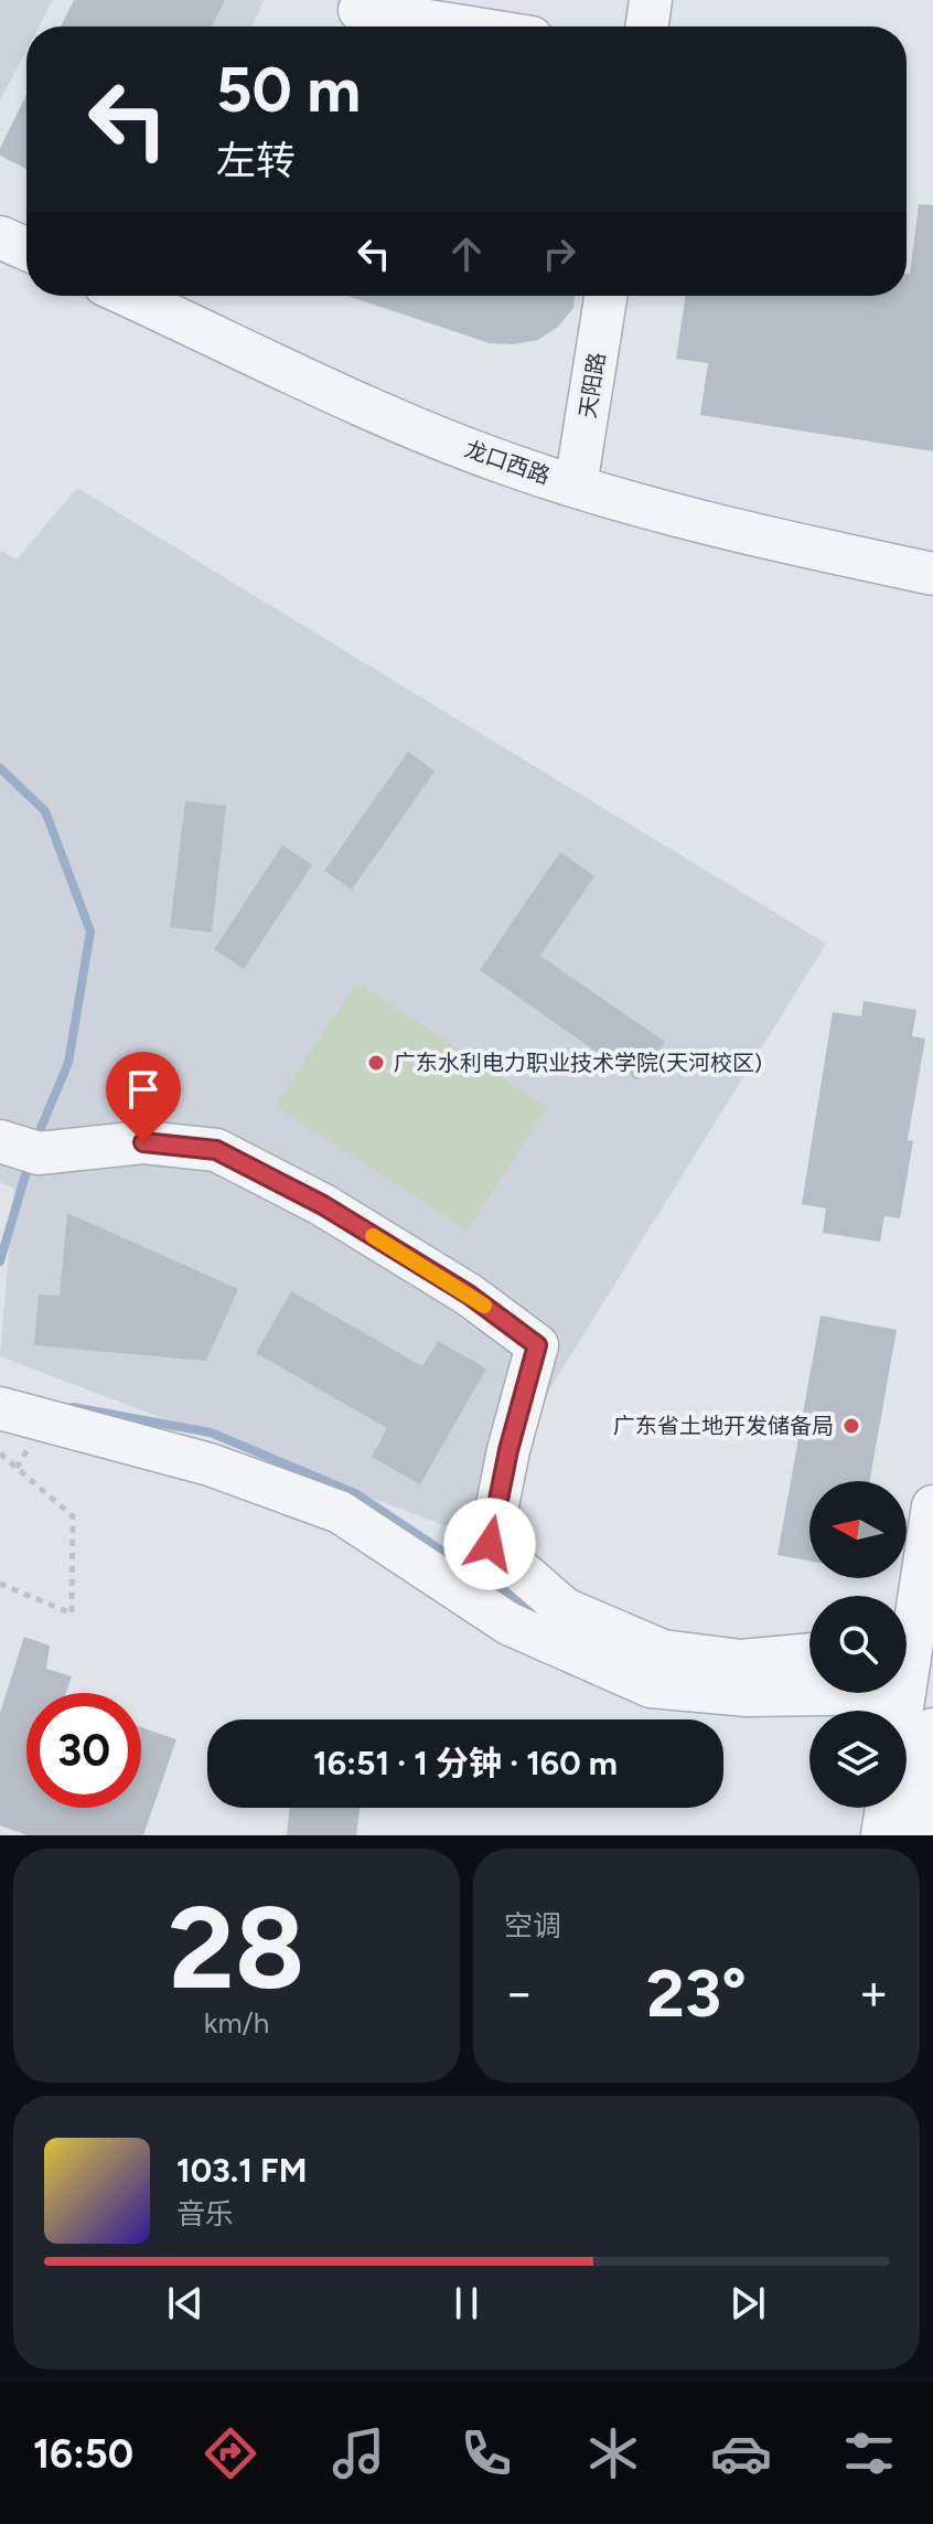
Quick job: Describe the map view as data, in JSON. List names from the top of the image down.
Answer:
{
  "streets": {
    "street": ["天阳路", "龙口西路"]
  },
  "crossings": [
    ["天阳路", "龙口西路"]
  ],
  "places": ["广东水利电力职业技术学院(天河校区)", "广东省土地开发储备局"],
  "north": "left",
  "page": {
    "turn": ["50 m", "左转"],
    "limit": "30",
    "trip": "16:51 · 1 分钟 · 160 m",
    "tile": [
      ["28", "km/h"],
      "空调"
    ],
    "heat": ["−", "23°", "+"],
    "song": ["103.1 FM", "音乐"],
    "tabs": "16:50"
  }
}
